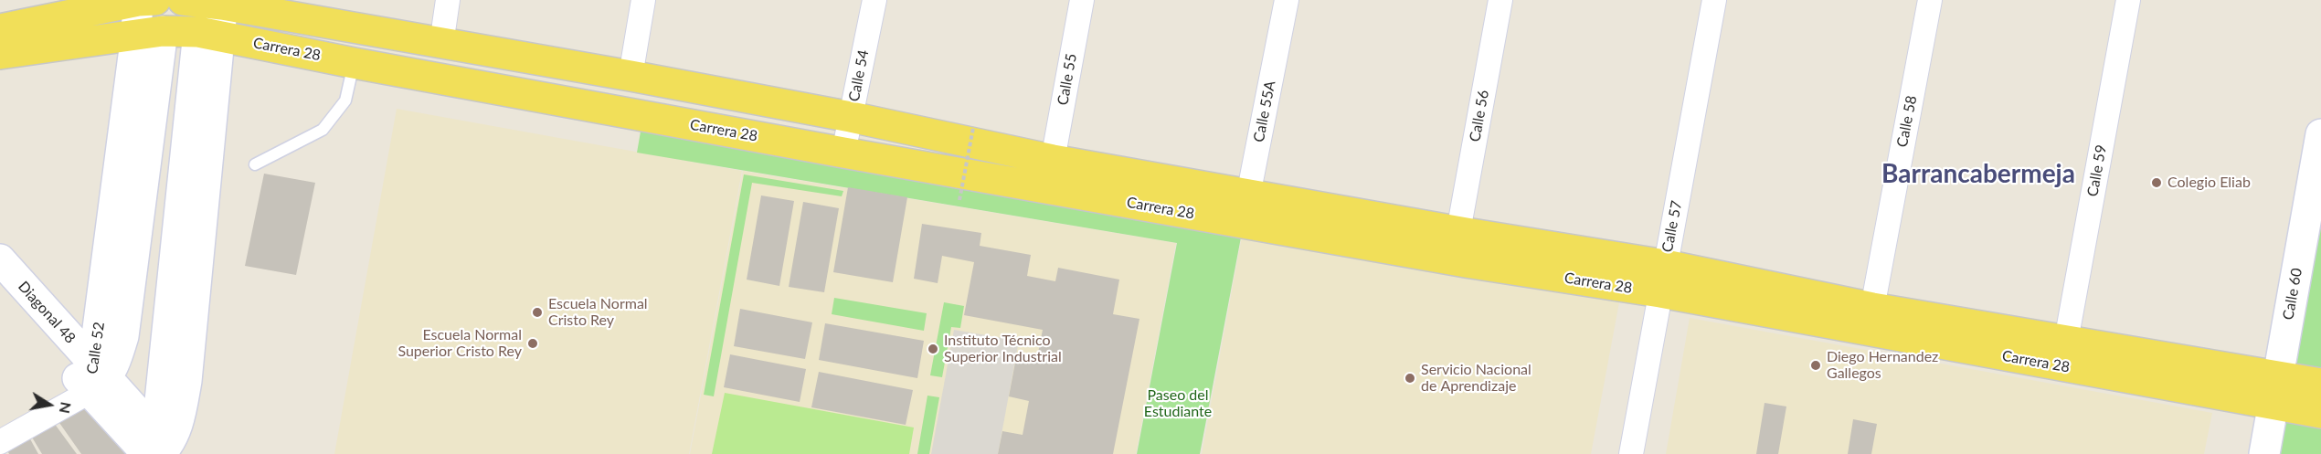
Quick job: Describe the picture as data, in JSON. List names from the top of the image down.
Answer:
{
  "streets": {
    "main road": ["Carrera 28"],
    "street": [
      "Calle 54",
      "Calle 55",
      "Calle 55A",
      "Calle 56",
      "Calle 58",
      "Calle 59",
      "Calle 57",
      "Calle 60",
      "Diagonal 48",
      "Calle 52"
    ]
  },
  "crossings": [
    ["Carrera 28", "Calle 54"],
    ["Carrera 28", "Calle 55"],
    ["Carrera 28", "Calle 55A"],
    ["Carrera 28", "Calle 56"],
    ["Carrera 28", "Calle 58"],
    ["Carrera 28", "Calle 59"],
    ["Carrera 28", "Calle 57"],
    ["Carrera 28", "Calle 60"],
    ["Carrera 28", "Calle 52"],
    ["Diagonal 48", "Calle 52"]
  ],
  "districts": ["Barrancabermeja"],
  "parks": ["Paseo del Estudiante"],
  "places": [
    "Colegio Eliab",
    "Escuela Normal Cristo Rey",
    "Escuela Normal Superior Cristo Rey",
    "Instituto Técnico Superior Industrial",
    "Diego Hernandez Gallegos",
    "Servicio Nacional de Aprendizaje"
  ],
  "north": "right"
}
